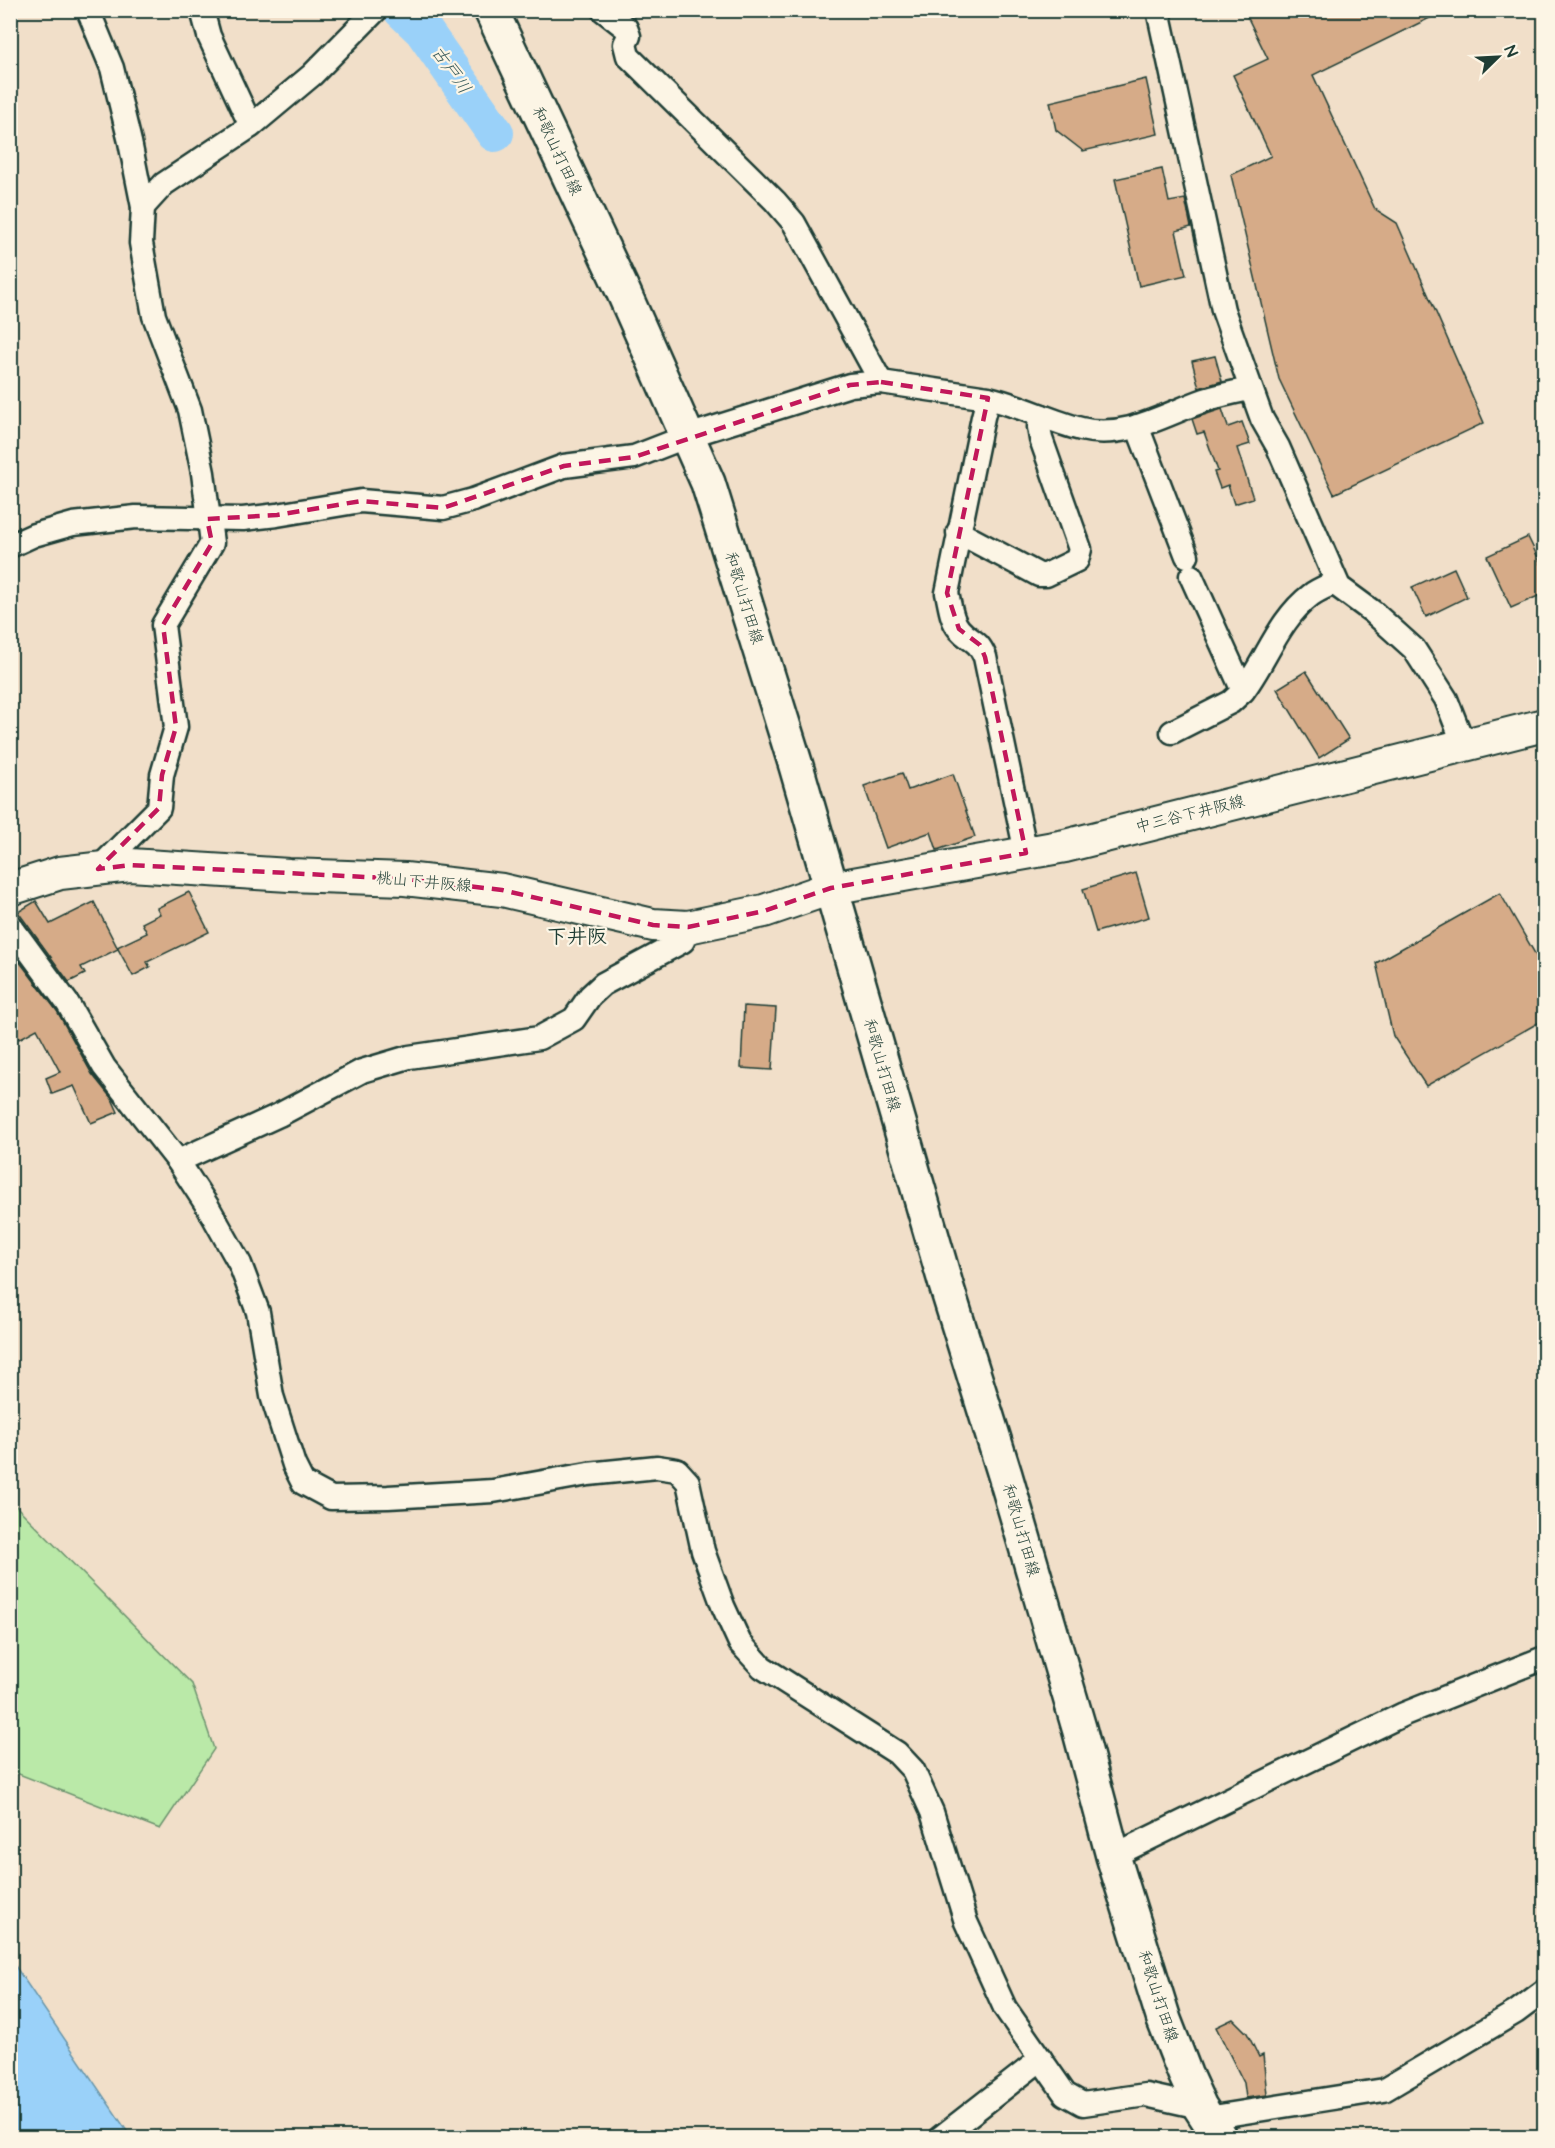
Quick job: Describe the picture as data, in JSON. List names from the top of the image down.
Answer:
{
  "streets": {
    "main road": ["和歌山打田線", "中三谷下井阪線", "桃山下井阪線"]
  },
  "crossings": [
    ["和歌山打田線", "中三谷下井阪線"],
    ["和歌山打田線", "桃山下井阪線"],
    ["中三谷下井阪線", "桃山下井阪線"]
  ],
  "districts": ["下井阪"],
  "water": ["古戸川"],
  "north": "top right"
}
